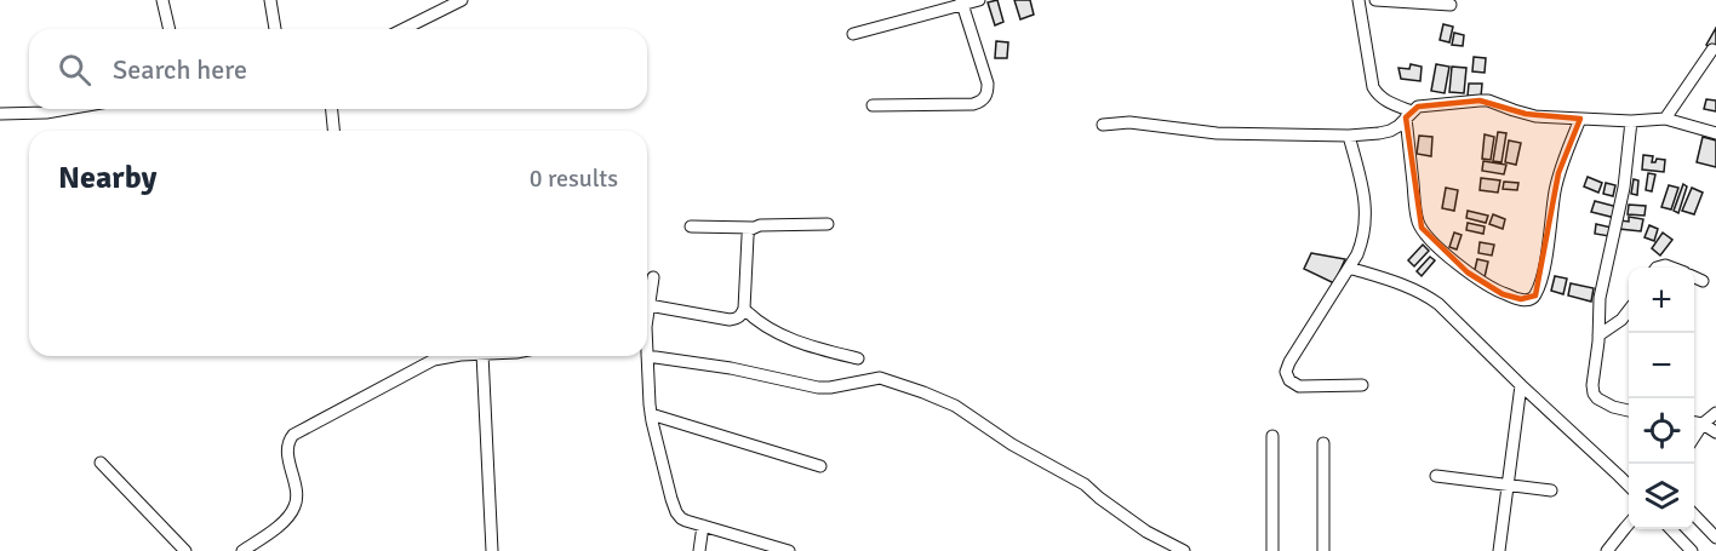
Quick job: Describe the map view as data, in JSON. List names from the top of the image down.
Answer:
{
  "page": {
    "search": "Search here",
    "heading": ["Nearby", "0 results"],
    "map_buttons": ["+", "−"]
  }
}
